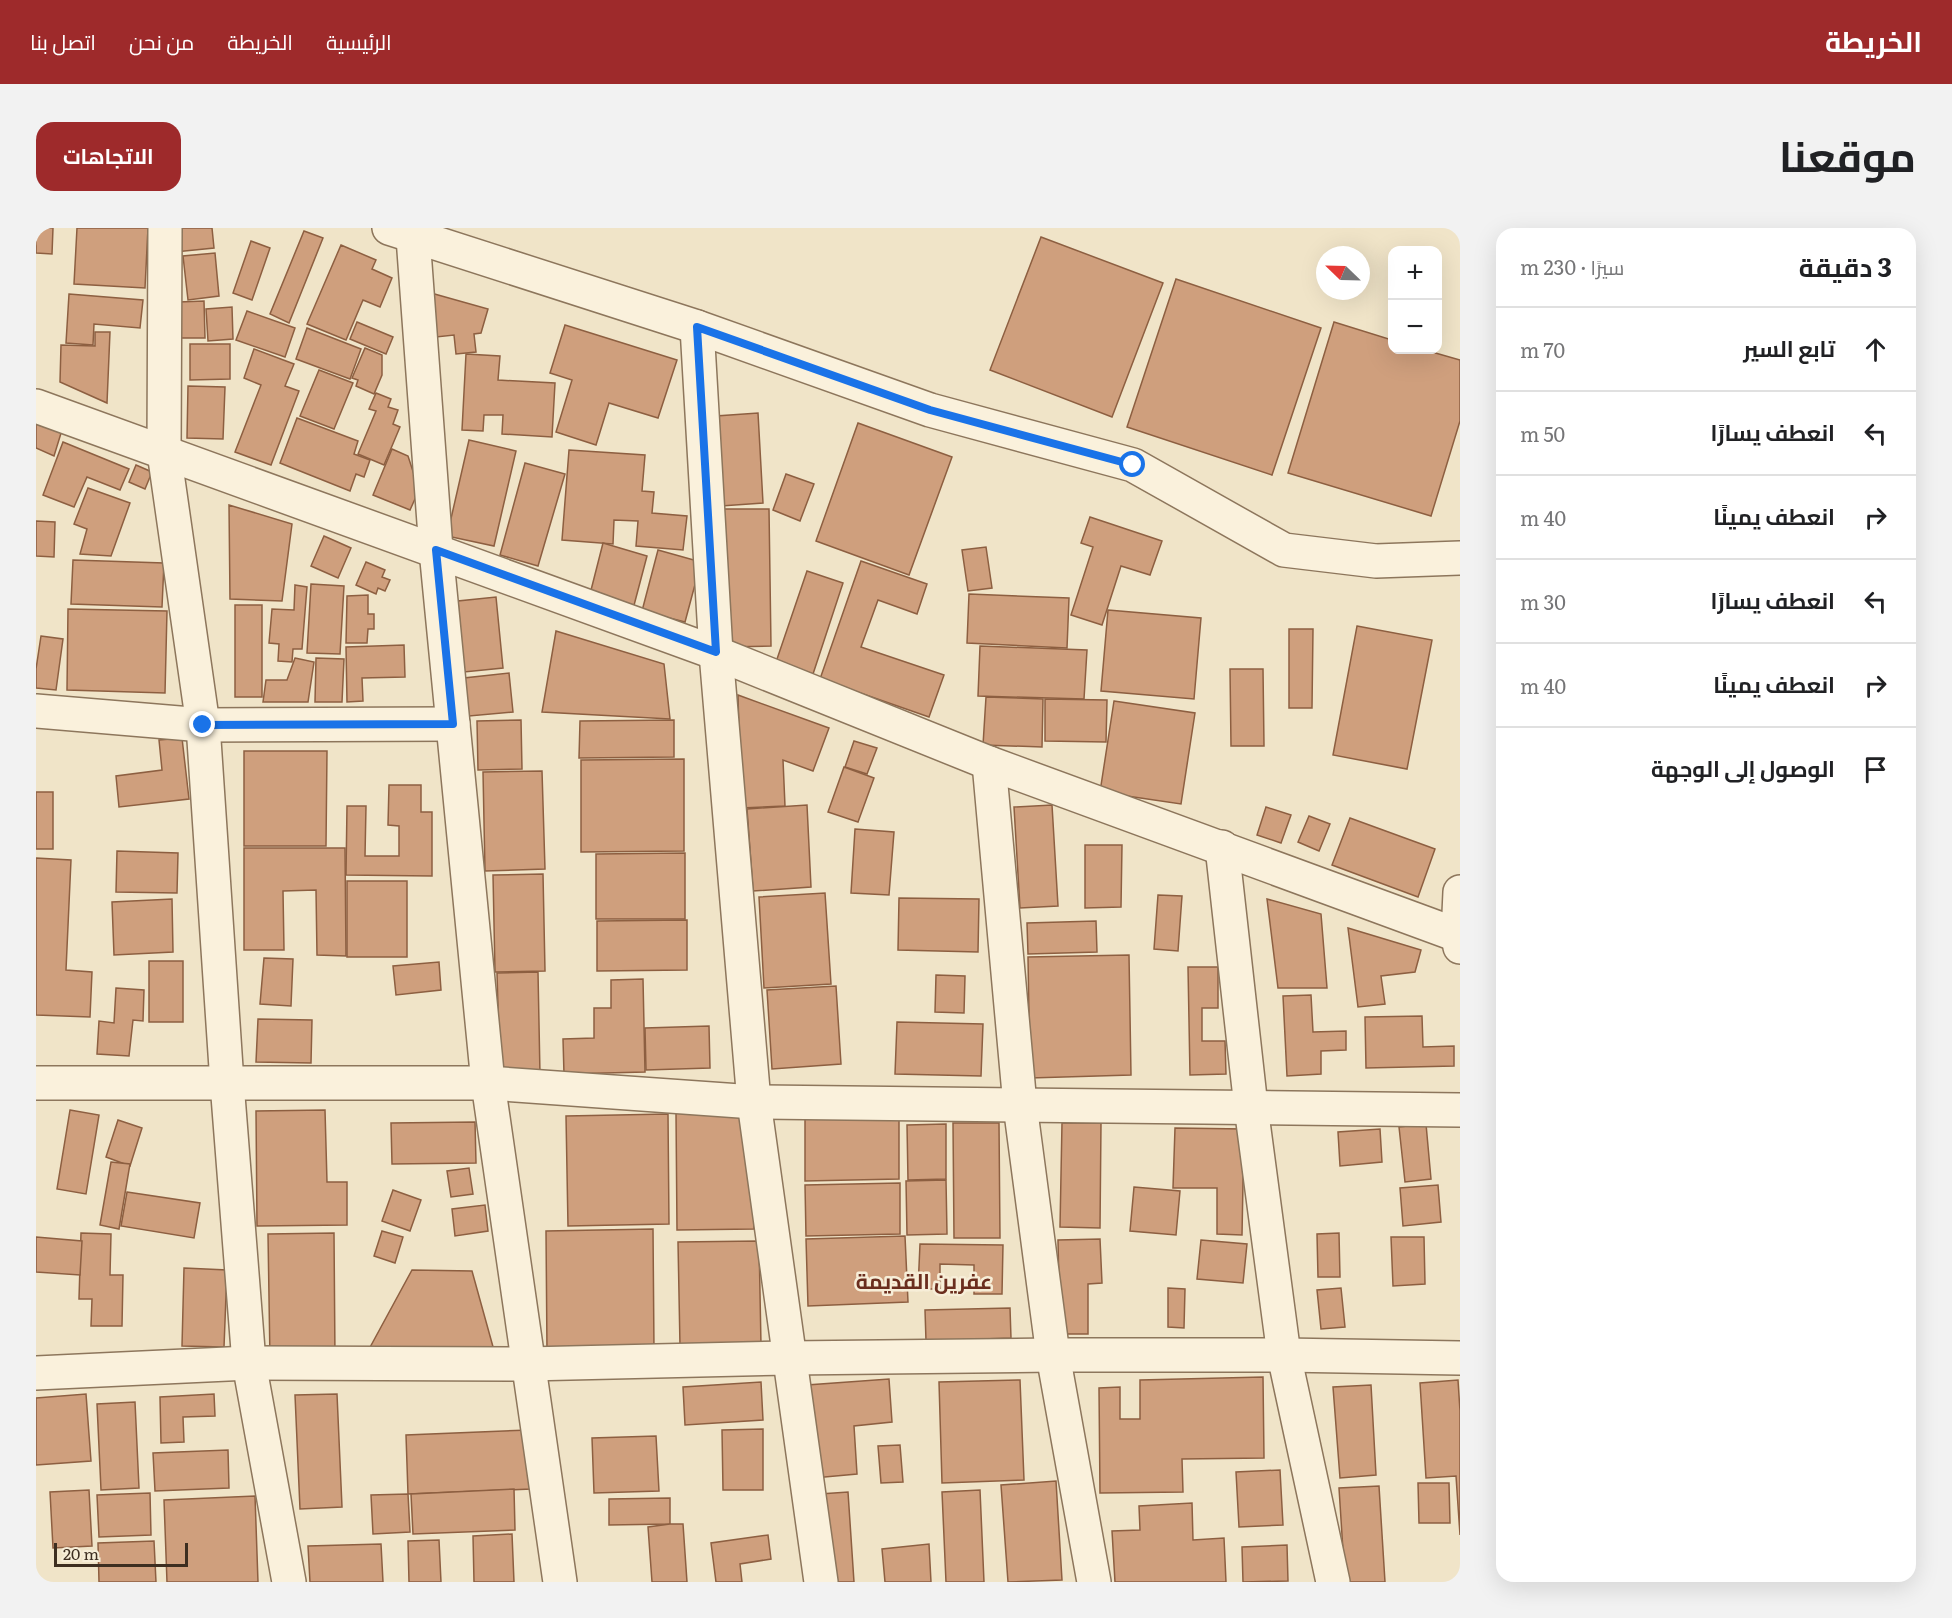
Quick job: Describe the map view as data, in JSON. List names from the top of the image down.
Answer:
{
  "districts": ["عفرين القديمة"],
  "scale_bar": "20 m",
  "north": "top left",
  "page": {
    "header": "الخريطة",
    "nav": [
      "الرئيسية",
      "الخريطة",
      "من نحن",
      "اتصل بنا"
    ],
    "title": "موقعنا",
    "buttons": "الاتجاهات",
    "heading": ["3 دقيقة", "سيرًا · 230 m"],
    "map_buttons": ["+", "−"],
    "list": [
      ["تابع السير", "70 m"],
      ["انعطف يسارًا", "50 m"],
      ["انعطف يمينًا", "40 m"],
      ["انعطف يسارًا", "30 m"],
      ["انعطف يمينًا", "40 m"],
      "الوصول إلى الوجهة"
    ],
    "scale": "20 m"
  }
}
